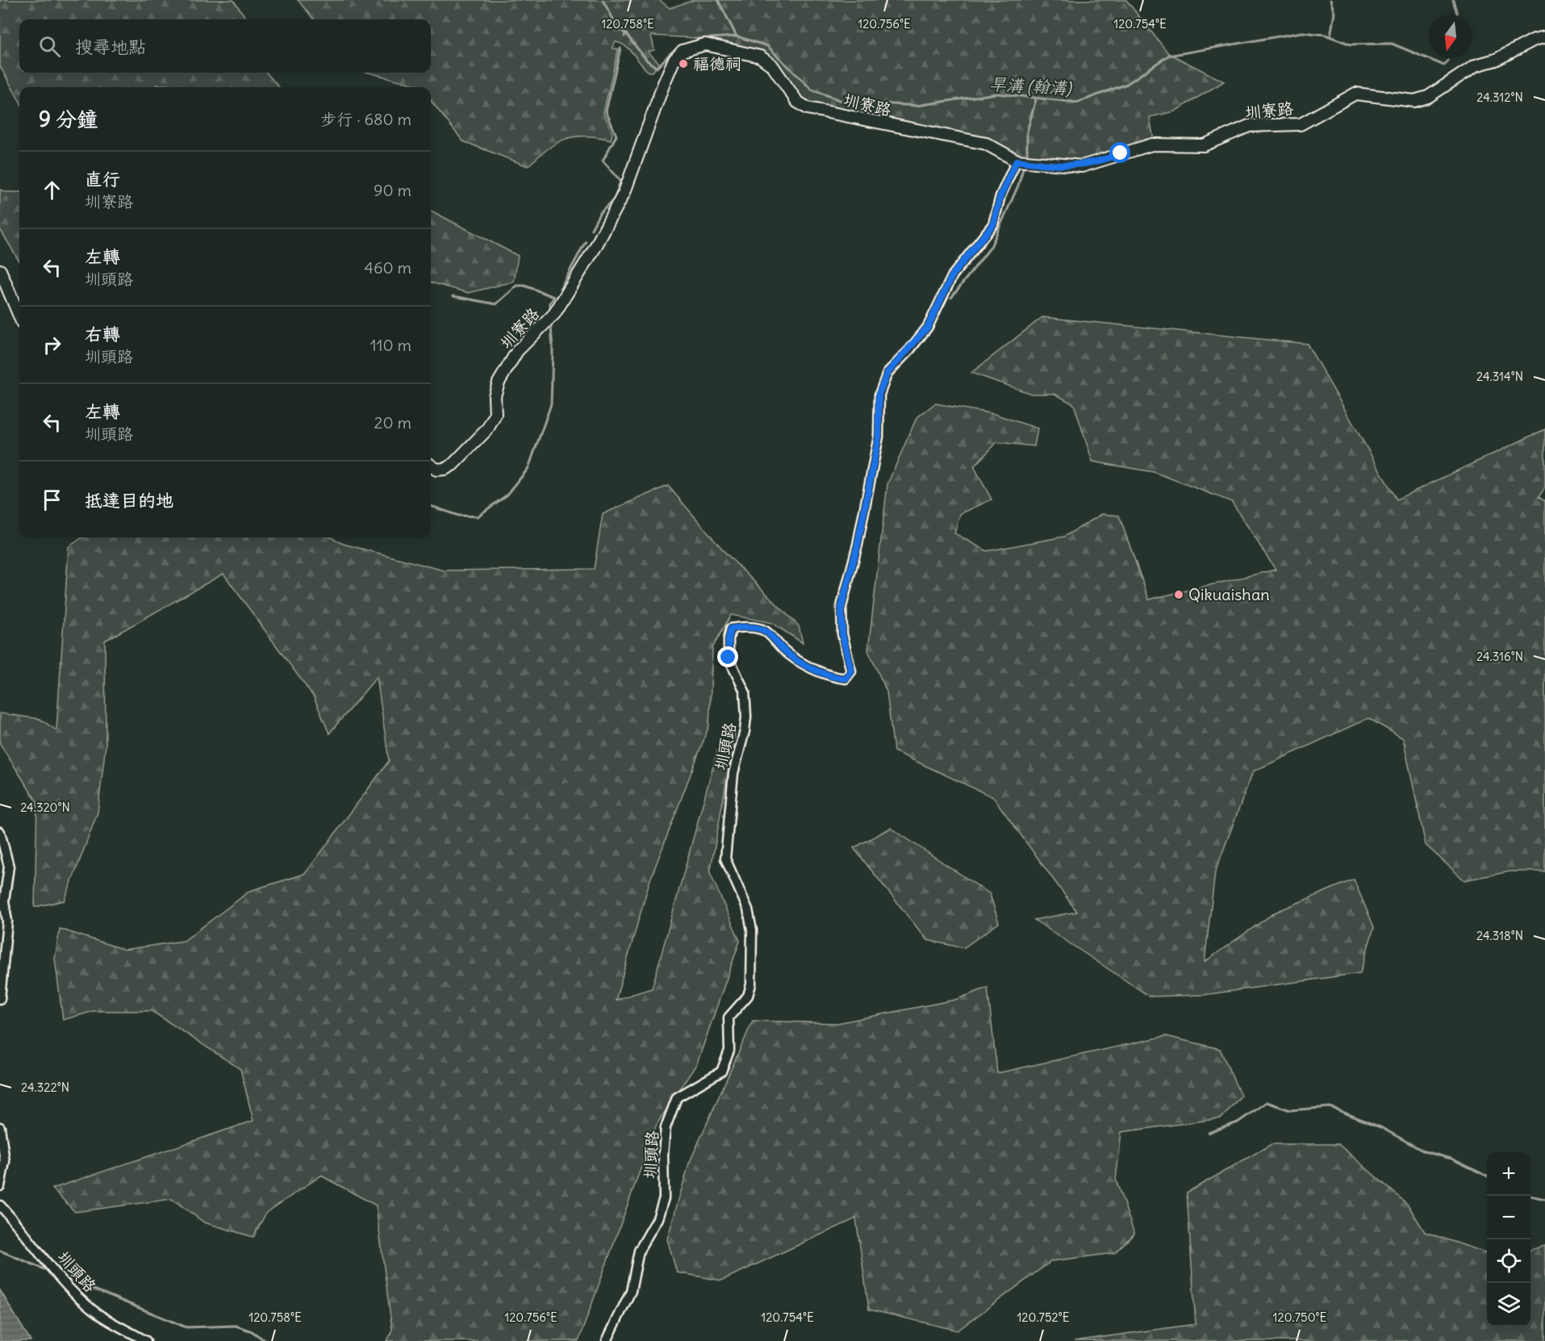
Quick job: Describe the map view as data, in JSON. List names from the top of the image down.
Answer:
{
  "streets": {
    "street": ["圳寮路", "圳頭路"]
  },
  "crossings": [
    ["圳寮路", "圳頭路"]
  ],
  "water": ["旱溝 (翰溝)"],
  "places": ["福德祠", "Qikuaishan"],
  "north": "bottom",
  "page": {
    "search": "搜尋地點",
    "heading": ["9 分鐘", "步行 · 680 m"],
    "list": [
      ["直行", "圳寮路", "90 m"],
      ["左轉", "圳頭路", "460 m"],
      ["右轉", "圳頭路", "110 m"],
      ["左轉", "圳頭路", "20 m"],
      "抵達目的地"
    ],
    "map_buttons": ["+", "−"]
  },
  "coordinates": [
    "120.758°E",
    "120.756°E",
    "120.754°E",
    "24.312°N",
    "24.314°N",
    "24.316°N",
    "24.320°N",
    "24.318°N",
    "24.322°N",
    "120.752°E",
    "120.750°E"
  ]
}
